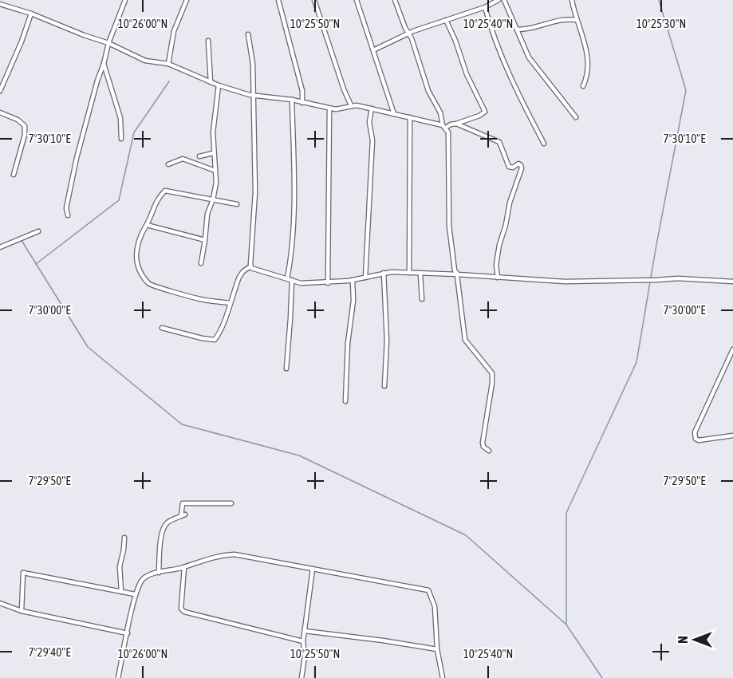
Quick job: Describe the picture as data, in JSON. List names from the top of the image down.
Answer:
{
  "north": "left",
  "coordinates": [
    "10°26'00\"N",
    "10°25'50\"N",
    "10°25'40\"N",
    "10°25'30\"N",
    "7°30'10\"E",
    "7°30'00\"E",
    "7°29'50\"E",
    "7°29'40\"E"
  ]
}
